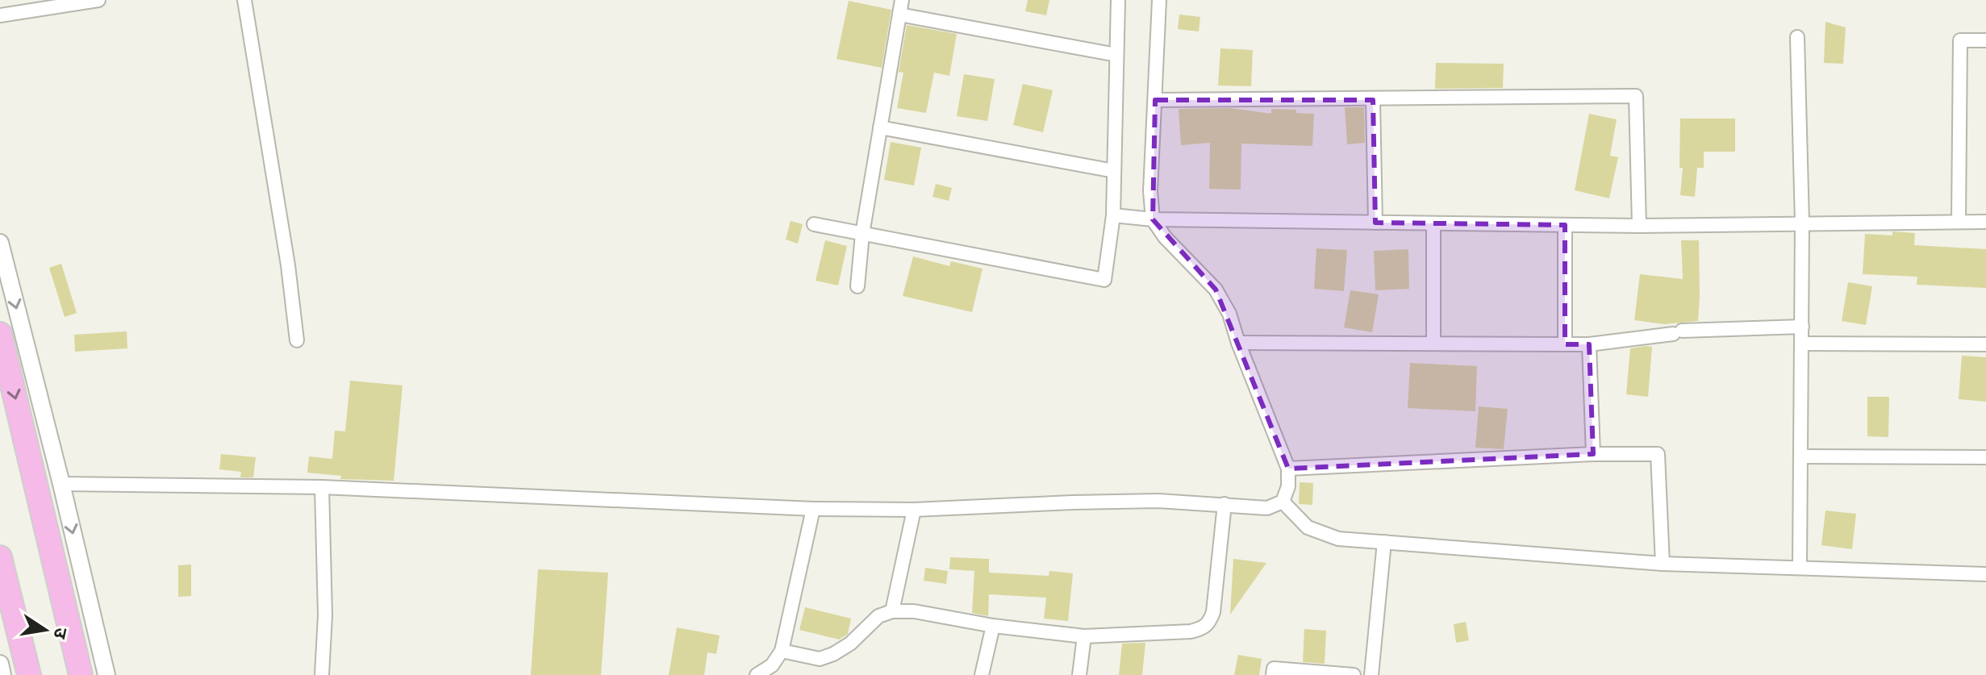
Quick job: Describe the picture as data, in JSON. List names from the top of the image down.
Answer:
{
  "north": "right"
}
